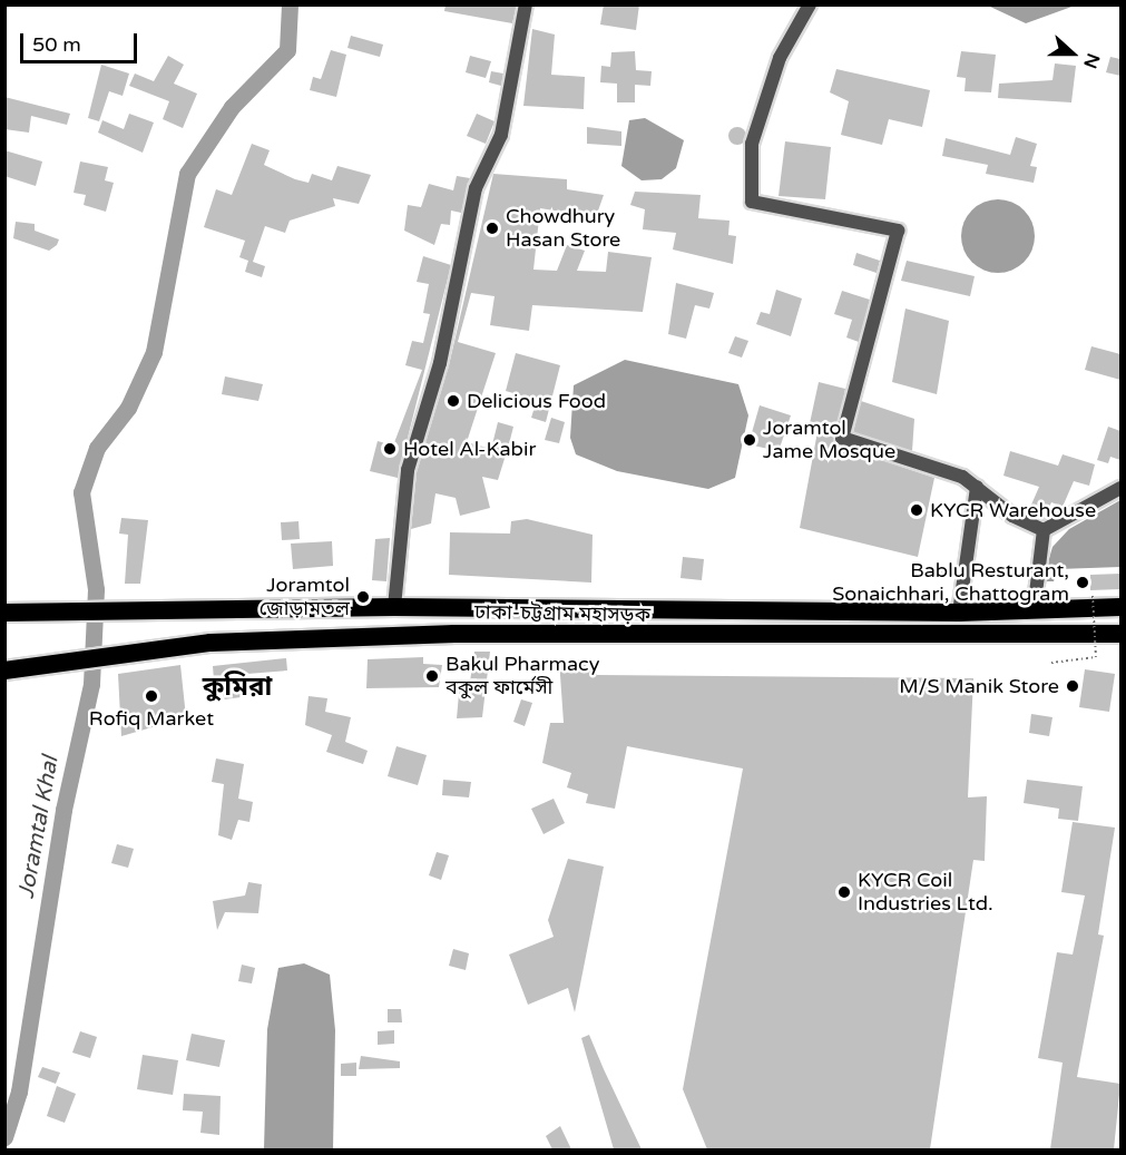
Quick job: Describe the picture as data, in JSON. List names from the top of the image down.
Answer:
{
  "streets": {
    "highway": ["ঢাকা-চট্টগ্রাম মহাসড়ক"]
  },
  "districts": ["কুমিরা"],
  "water": ["Joramtal Khal"],
  "places": [
    "Chowdhury Hasan Store",
    "Delicious Food",
    "Joramtol Jame Mosque",
    "Hotel Al-Kabir",
    "KYCR Warehouse",
    "Bablu Resturant, Sonaichhari, Chattogram",
    "Joramtol জোড়ামতল",
    "Bakul Pharmacy বকুল ফার্মেসী",
    "M/S Manik Store",
    "Rofiq Market",
    "KYCR Coil Industries Ltd."
  ],
  "scale_bar": "50 m",
  "north": "right"
}
